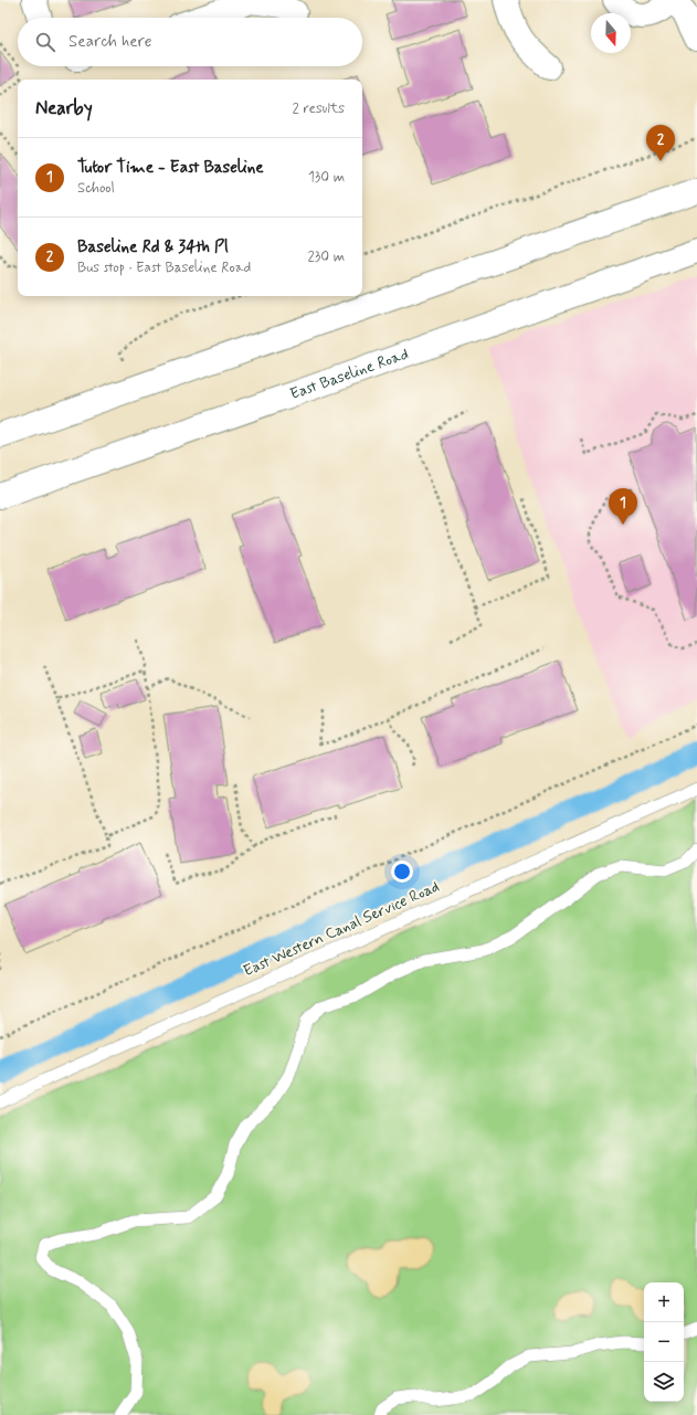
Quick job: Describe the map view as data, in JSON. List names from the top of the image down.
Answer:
{
  "streets": {
    "main road": ["East Baseline Road"],
    "lane": ["East Western Canal Service Road"]
  },
  "north": "bottom",
  "page": {
    "search": "Search here",
    "heading": ["Nearby", "2 results"],
    "pins": ["2", "1"],
    "list": [
      {
        "mark": "1",
        "name": "Tutor Time - East Baseline",
        "note": "School",
        "value": "130 m"
      },
      {
        "mark": "2",
        "name": "Baseline Rd & 34th Pl",
        "note": "Bus stop · East Baseline Road",
        "value": "230 m"
      }
    ],
    "map_buttons": ["+", "−"]
  }
}
